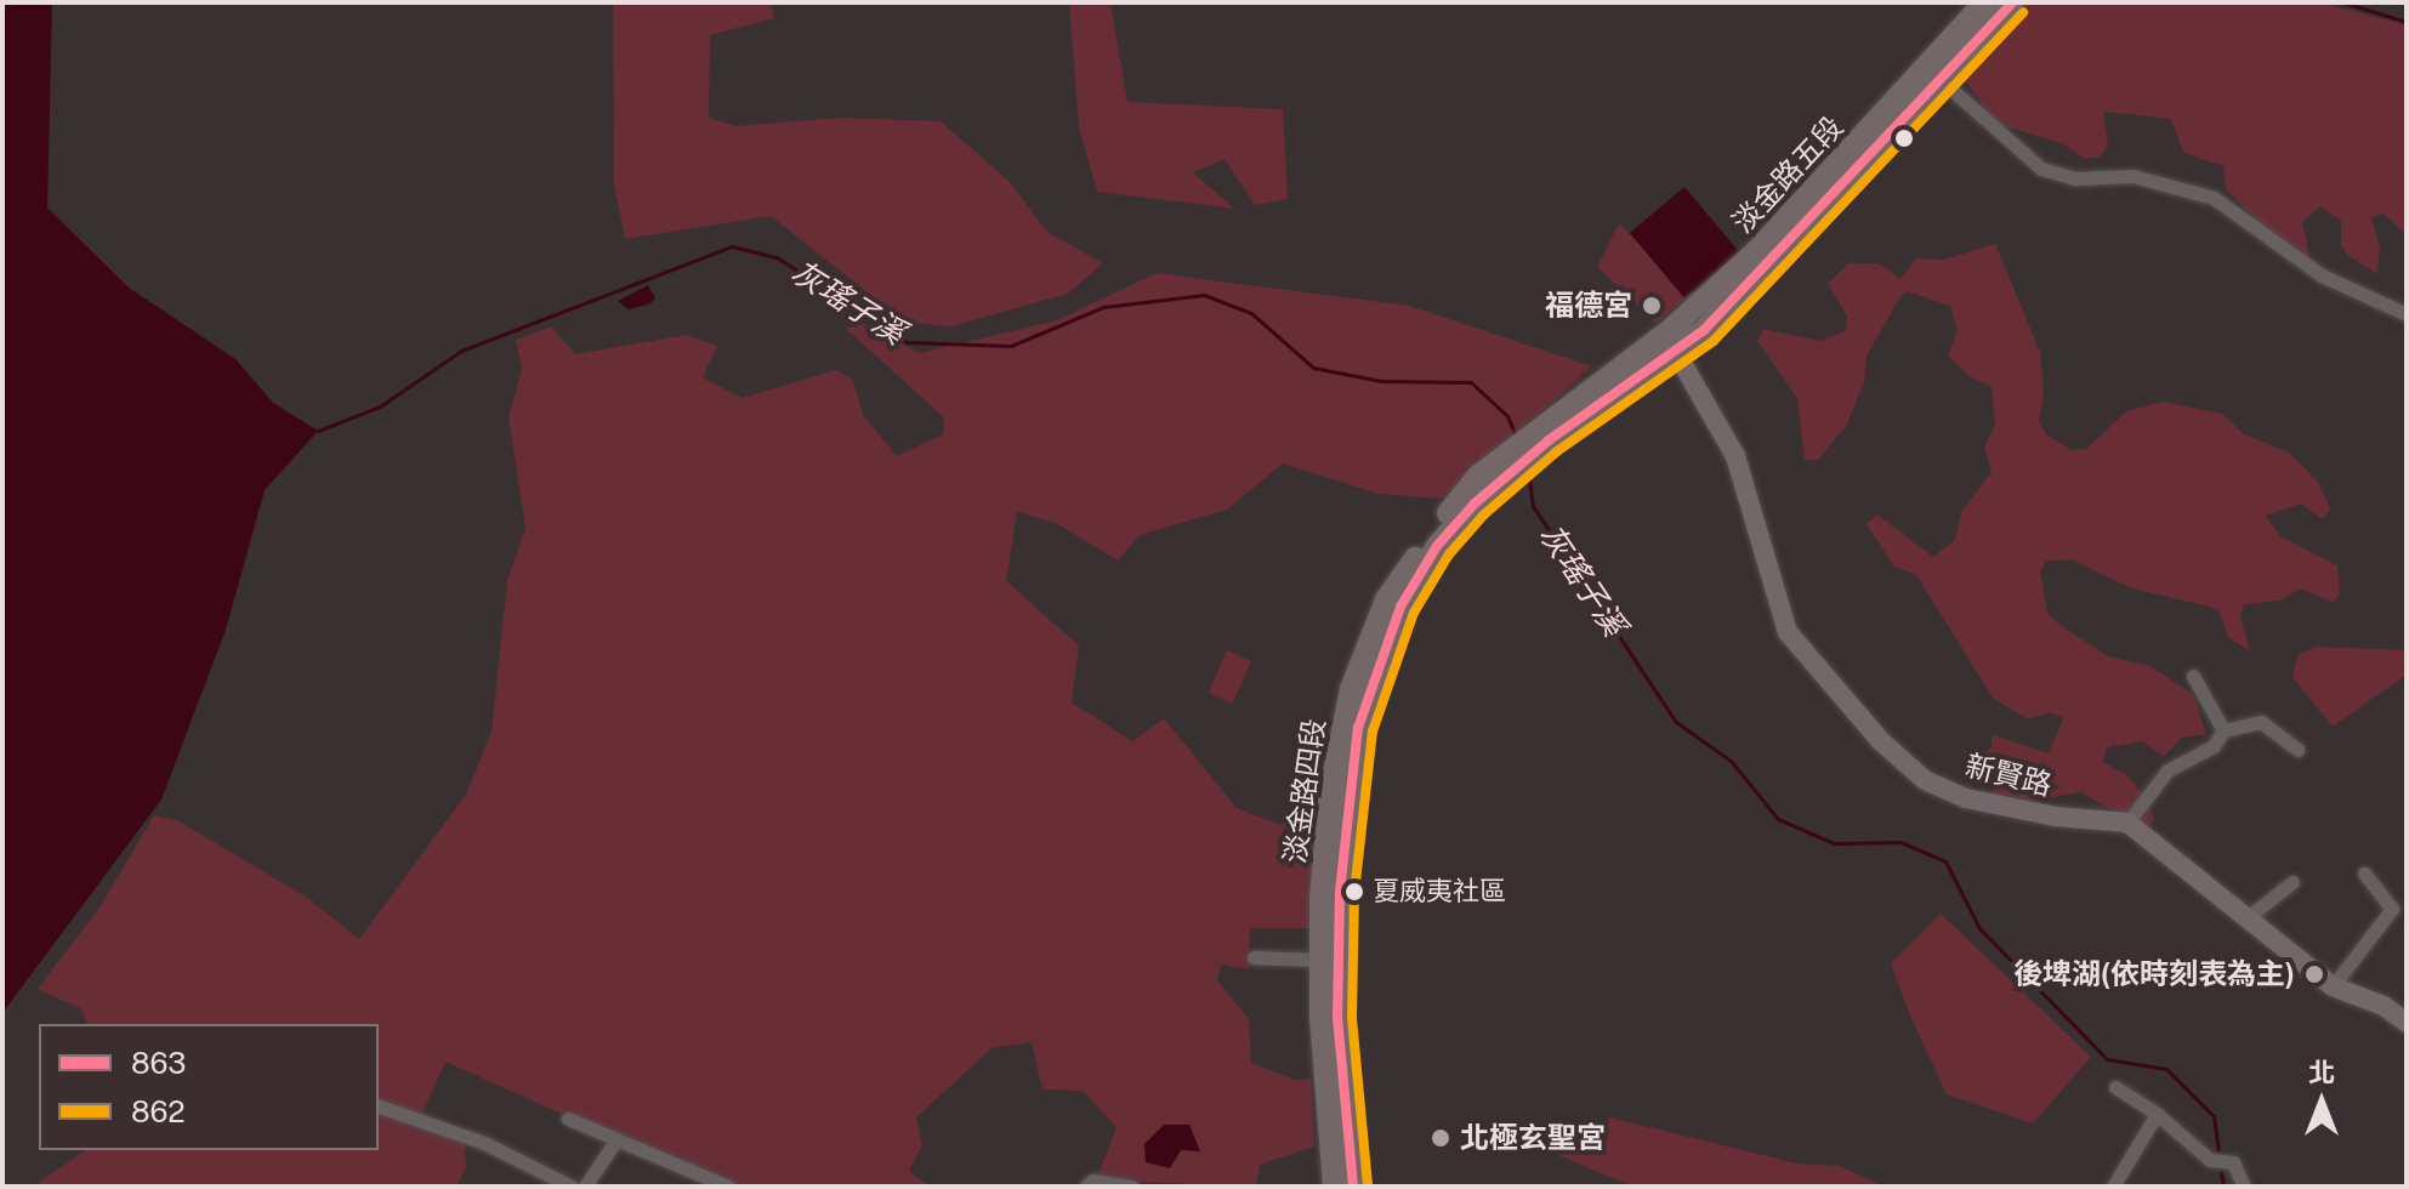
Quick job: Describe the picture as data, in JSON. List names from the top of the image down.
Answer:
{
  "streets": {
    "main road": ["淡金路五段", "淡金路四段"],
    "street": ["新賢路"]
  },
  "crossings": [
    ["淡金路五段", "新賢路"]
  ],
  "water": ["灰瑤子溪"],
  "places": [
    "福德宮",
    "夏威夷社區",
    "後埤湖(依時刻表為主)",
    "北極玄聖宮"
  ],
  "lines": ["transit line 863", "transit line 862"],
  "legend": ["863", "862"],
  "north": "top"
}
